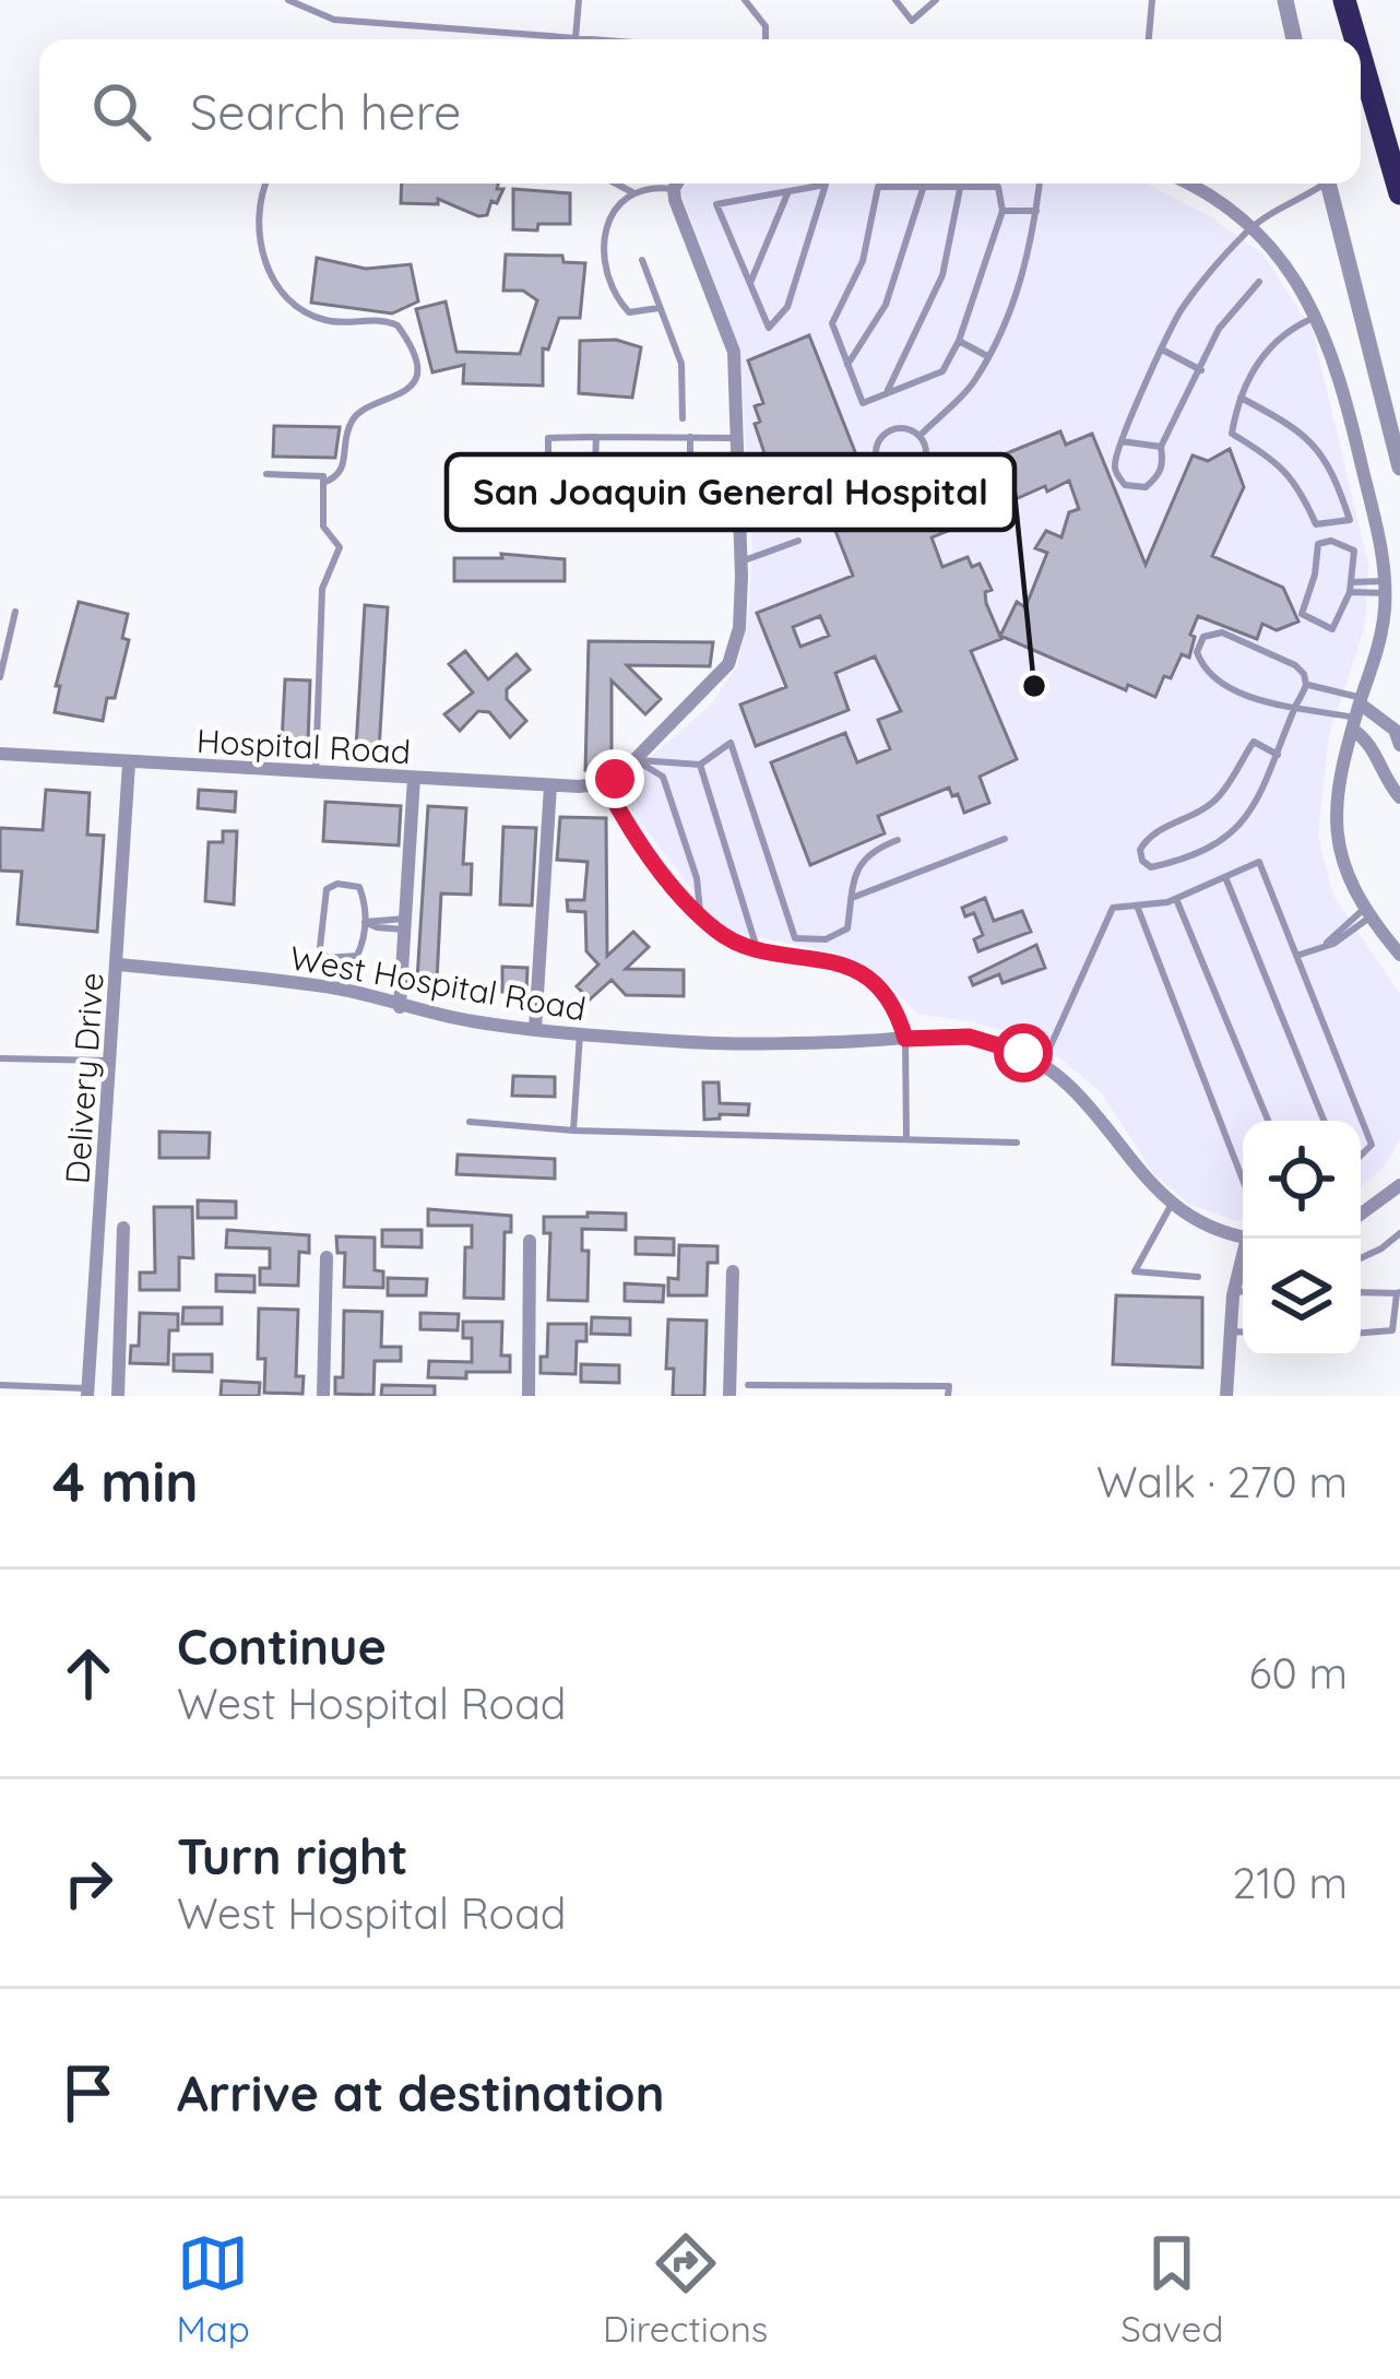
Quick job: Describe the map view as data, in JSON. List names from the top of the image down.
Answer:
{
  "streets": {
    "street": ["Hospital Road", "West Hospital Road", "Delivery Drive"]
  },
  "crossings": [
    ["Hospital Road", "Delivery Drive"],
    ["West Hospital Road", "Delivery Drive"]
  ],
  "places": ["San Joaquin General Hospital"],
  "page": {
    "search": "Search here",
    "heading": ["4 min", "Walk · 270 m"],
    "list": [
      ["Continue", "West Hospital Road", "60 m"],
      ["Turn right", "West Hospital Road", "210 m"],
      "Arrive at destination"
    ],
    "nav": ["Map", "Directions", "Saved"]
  }
}
